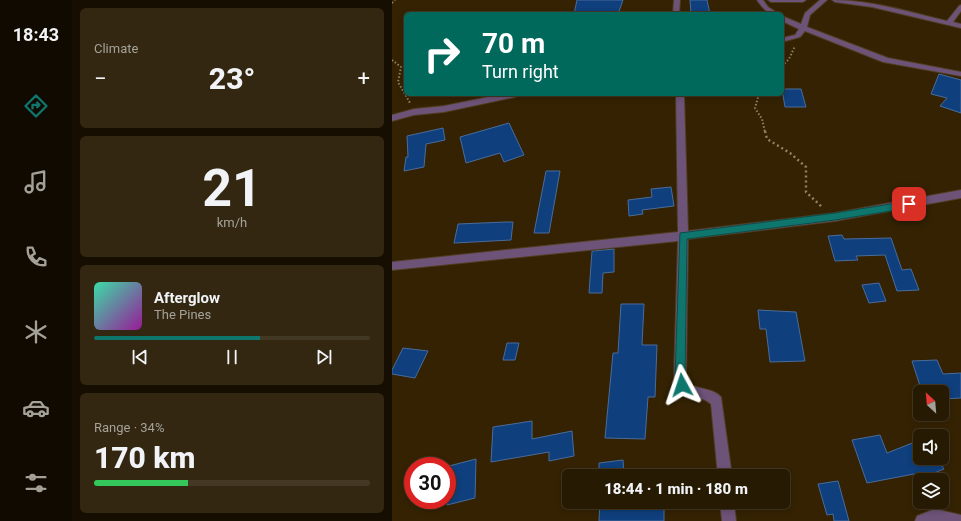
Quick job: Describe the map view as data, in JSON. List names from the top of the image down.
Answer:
{
  "north": "top left",
  "page": {
    "tabs": "18:43",
    "tile": [
      "Climate",
      ["21", "km/h"],
      ["Range · 34%", "170 km"]
    ],
    "turn": ["70 m", "Turn right"],
    "heat": ["−", "23°", "+"],
    "song": ["Afterglow", "The Pines"],
    "limit": "30",
    "trip": "18:44 · 1 min · 180 m"
  }
}
